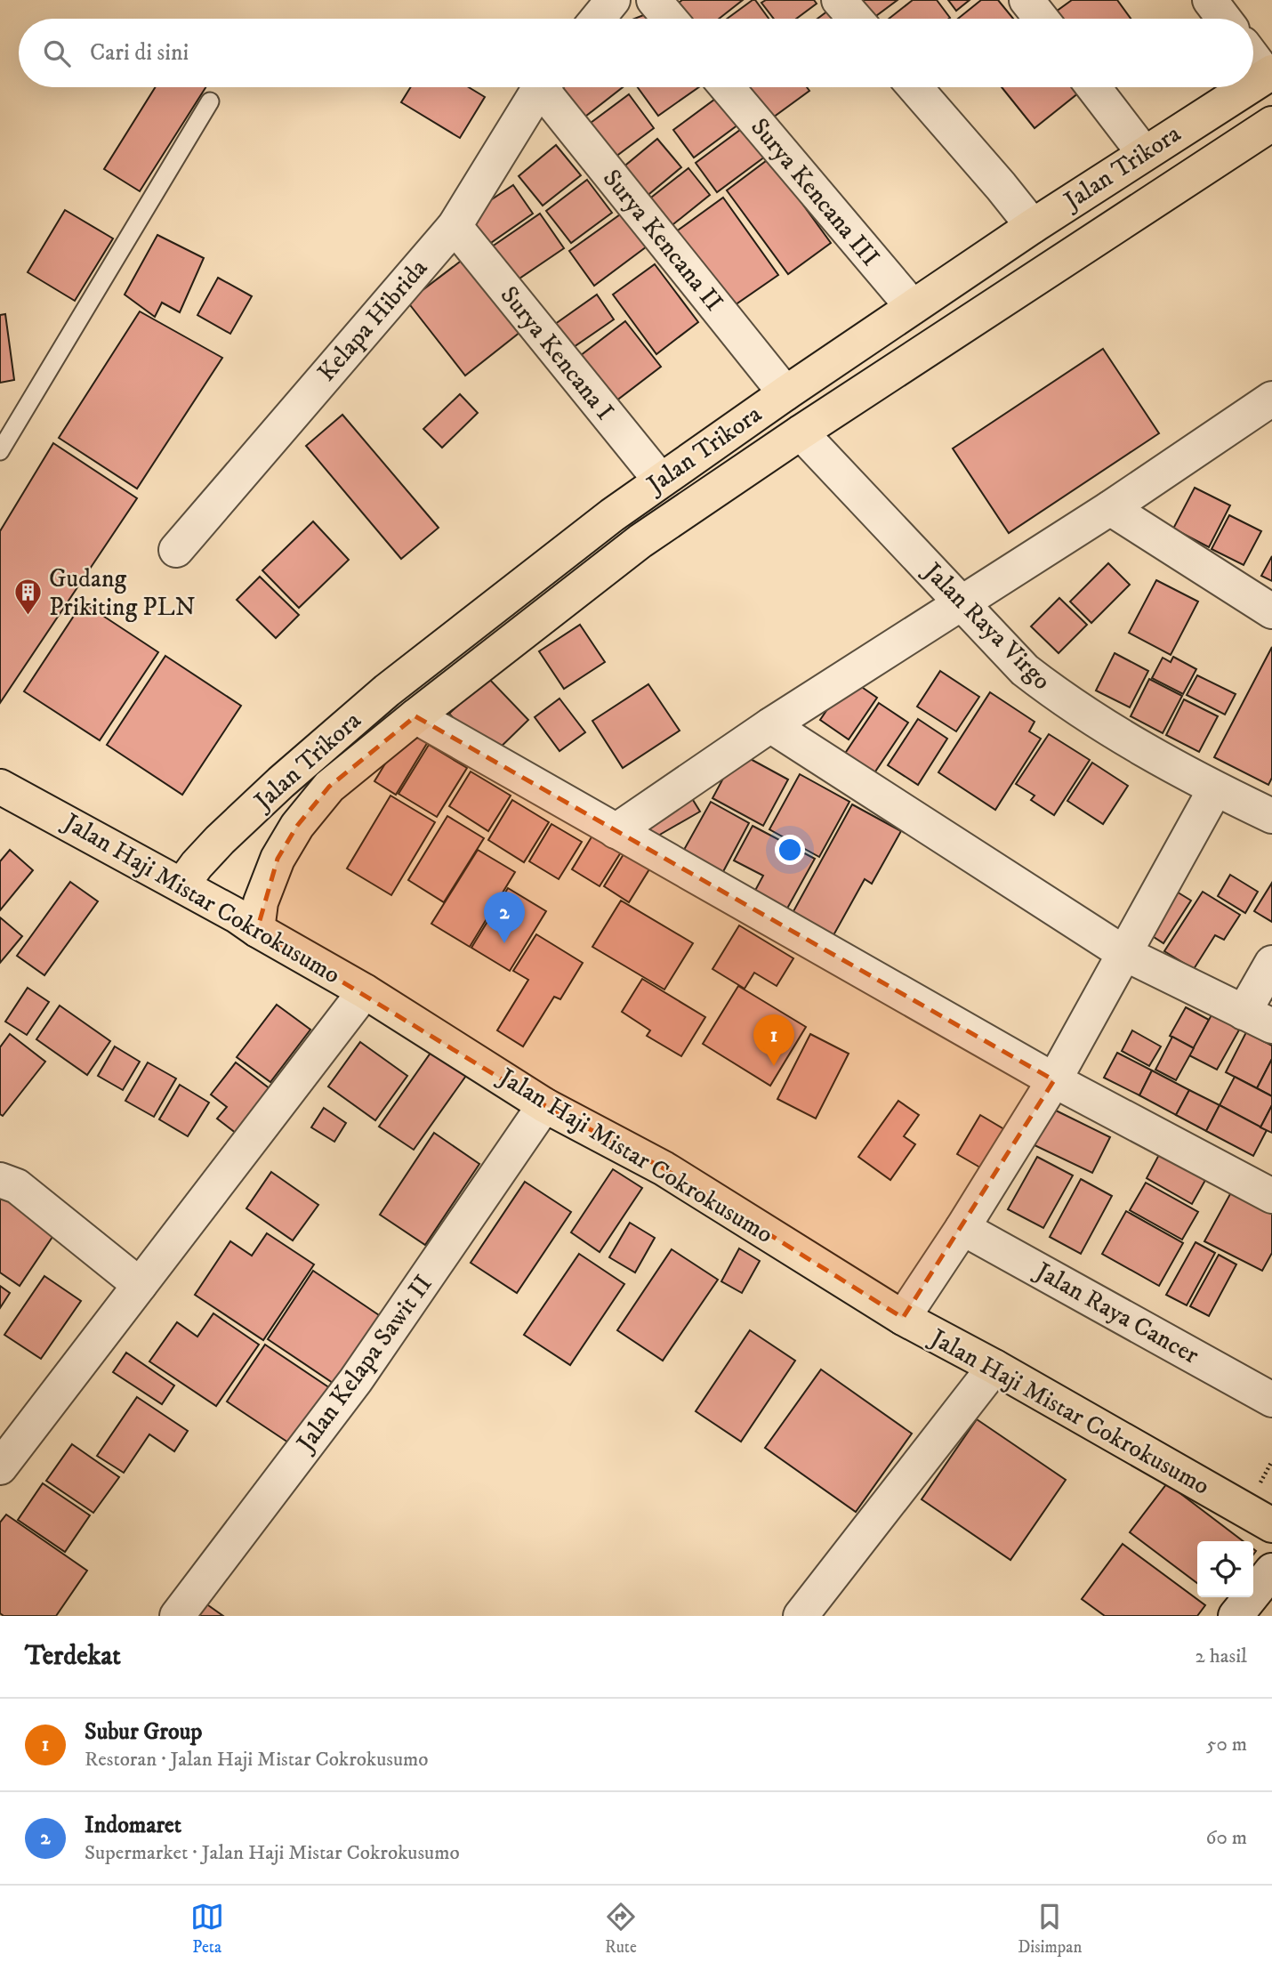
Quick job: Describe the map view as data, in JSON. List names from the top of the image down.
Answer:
{
  "streets": {
    "main road": ["Jalan Trikora", "Jalan Haji Mistar Cokrokusumo"],
    "street": [
      "Surya Kencana III",
      "Surya Kencana II",
      "Kelapa Hibrida",
      "Surya Kencana I",
      "Jalan Raya Virgo",
      "Jalan Raya Cancer",
      "Jalan Kelapa Sawit II"
    ]
  },
  "crossings": [
    ["Jalan Trikora", "Surya Kencana III"],
    ["Jalan Trikora", "Surya Kencana II"],
    ["Jalan Trikora", "Surya Kencana I"],
    ["Jalan Trikora", "Jalan Raya Virgo"],
    ["Jalan Trikora", "Jalan Haji Mistar Cokrokusumo"],
    ["Kelapa Hibrida", "Surya Kencana I"],
    ["Jalan Haji Mistar Cokrokusumo", "Jalan Kelapa Sawit II"]
  ],
  "places": {
    "building": ["Gudang Prikiting PLN"]
  },
  "page": {
    "search": "Cari di sini",
    "pins": ["2", "1"],
    "heading": ["Terdekat", "2 hasil"],
    "list": [
      {
        "mark": "1",
        "name": "Subur Group",
        "note": "Restoran · Jalan Haji Mistar Cokrokusumo",
        "value": "50 m"
      },
      {
        "mark": "2",
        "name": "Indomaret",
        "note": "Supermarket · Jalan Haji Mistar Cokrokusumo",
        "value": "60 m"
      }
    ],
    "nav": ["Peta", "Rute", "Disimpan"]
  }
}
